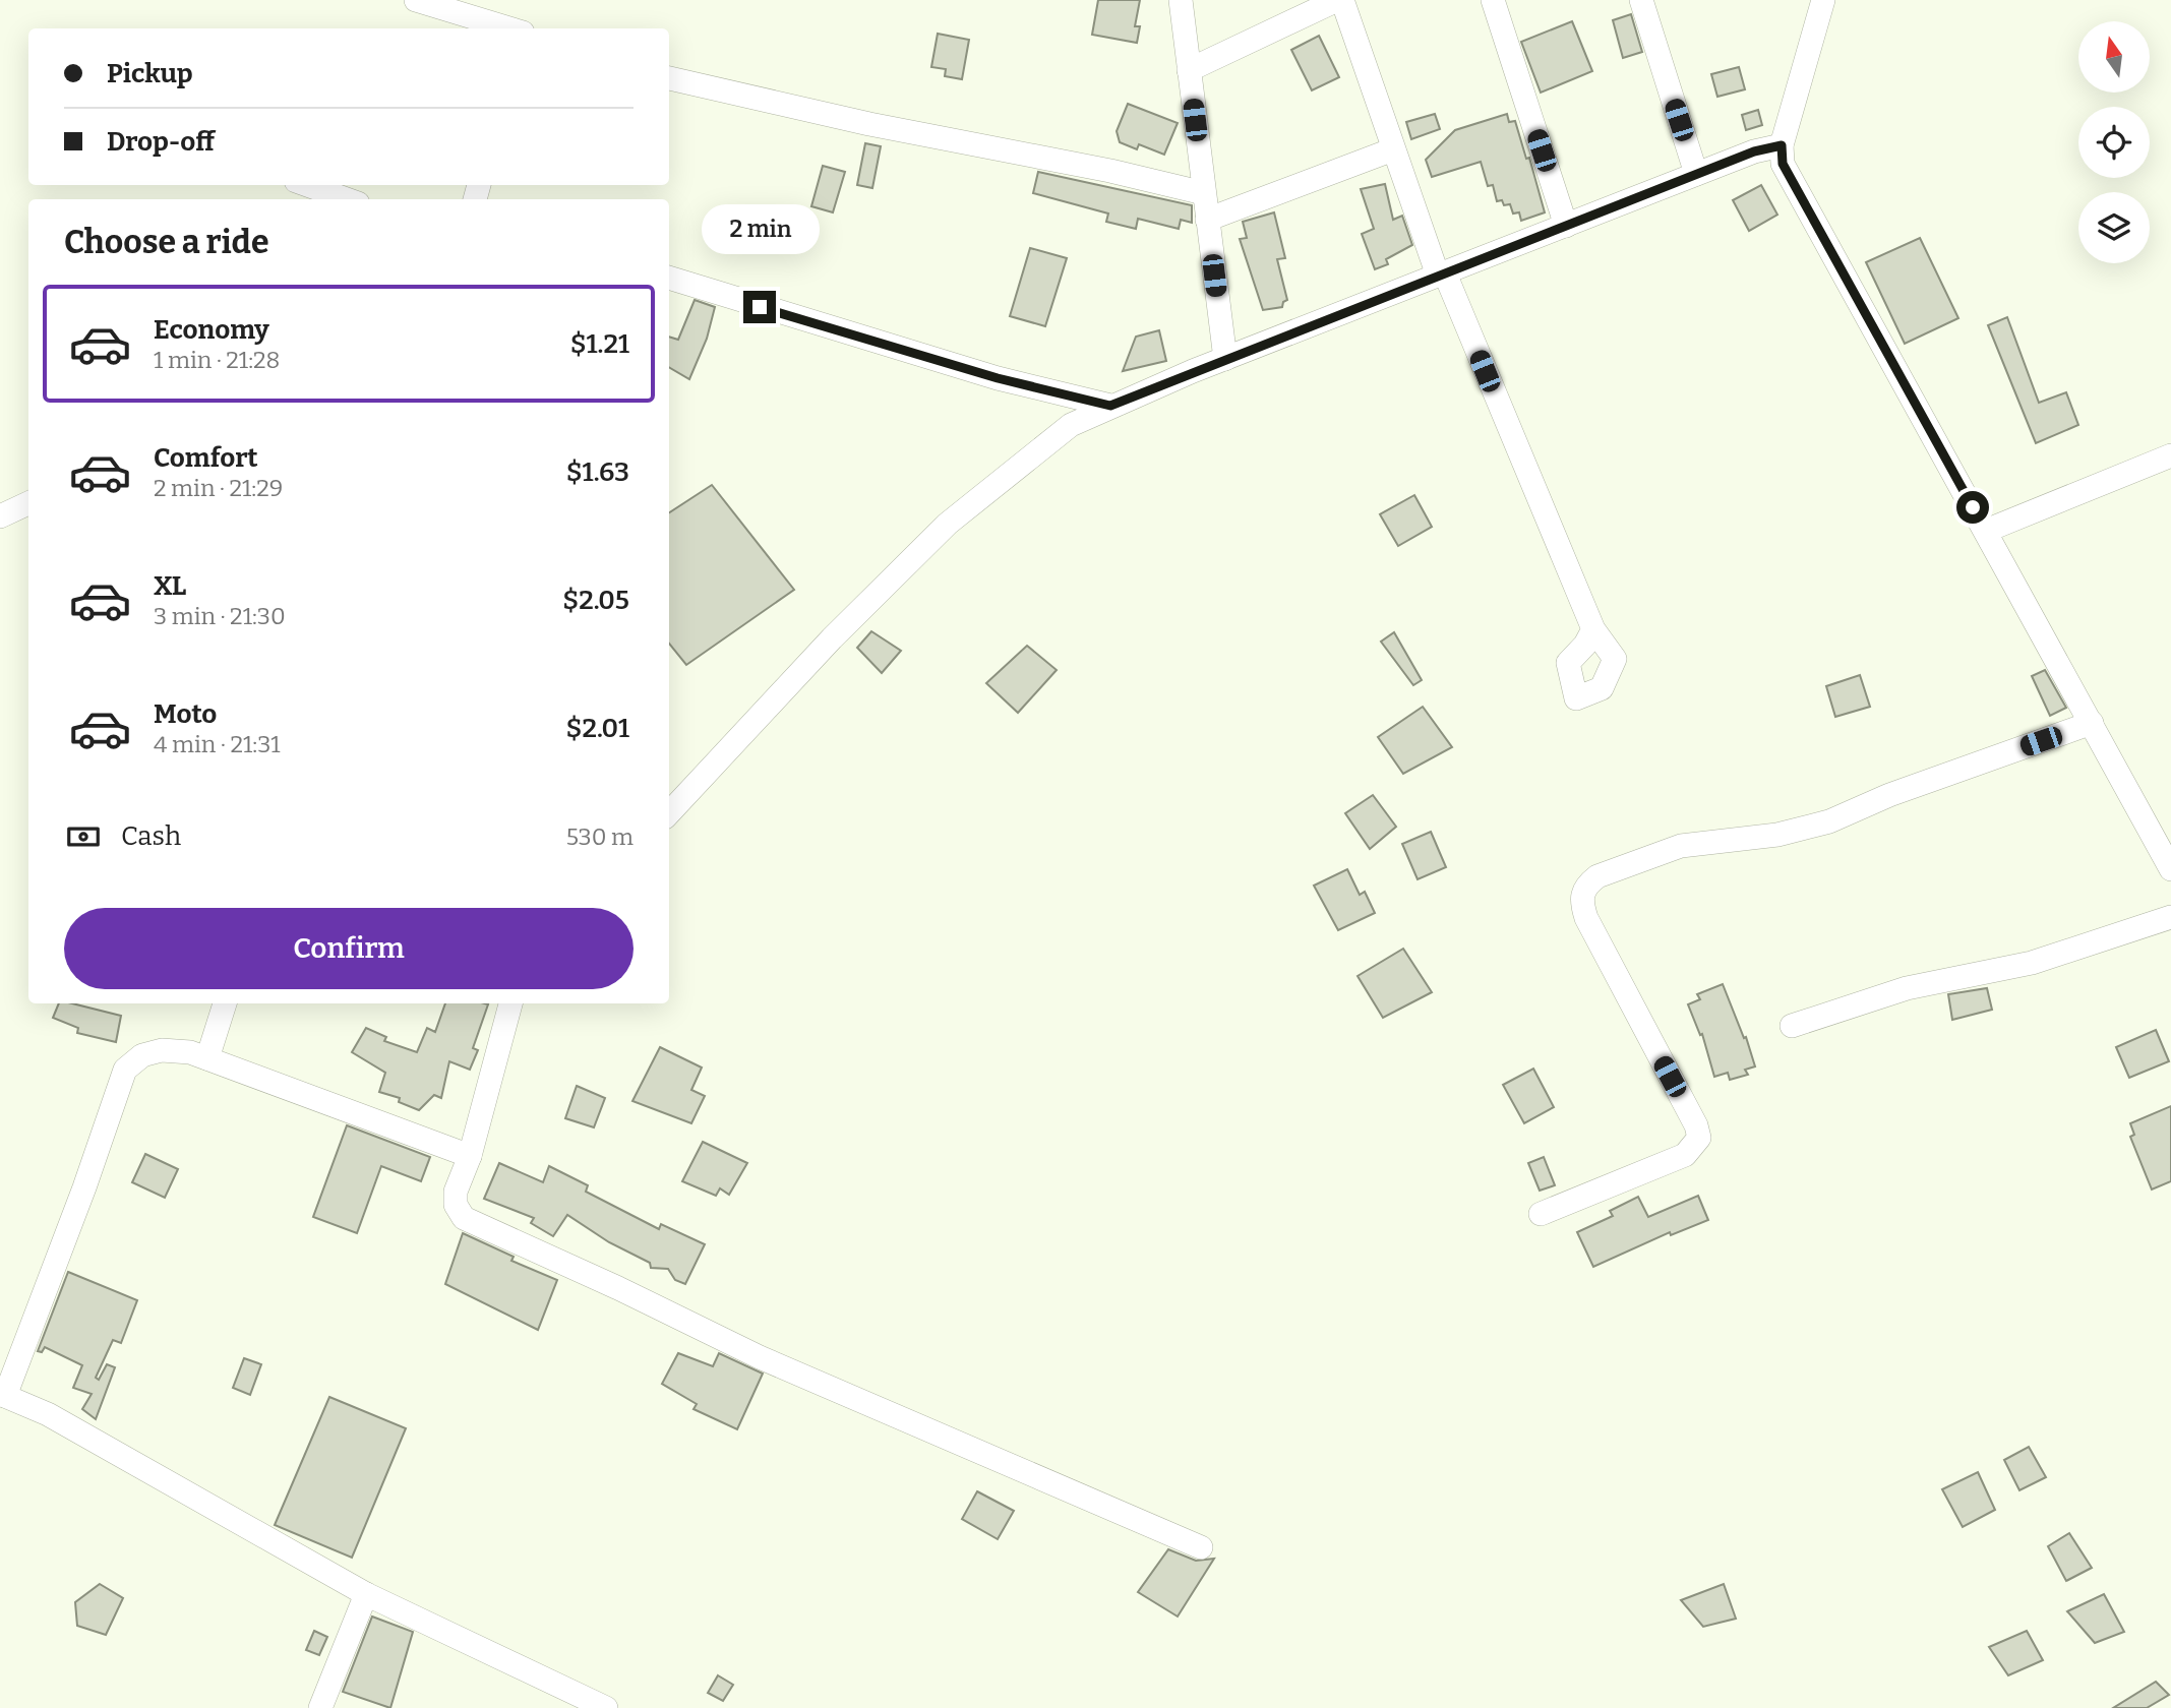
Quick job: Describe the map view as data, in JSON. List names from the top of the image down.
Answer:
{
  "north": "top",
  "page": {
    "banner": ["Pickup", "Drop-off"],
    "heading": "Choose a ride",
    "bubble": "2 min",
    "list": [
      {
        "name": "Economy",
        "note": "1 min · 21:28",
        "value": "$1.21"
      },
      {
        "name": "Comfort",
        "note": "2 min · 21:29",
        "value": "$1.63"
      },
      {
        "name": "XL",
        "note": "3 min · 21:30",
        "value": "$2.05"
      },
      {
        "name": "Moto",
        "note": "4 min · 21:31",
        "value": "$2.01"
      }
    ],
    "pay": ["Cash", "530 m"],
    "buttons": "Confirm"
  }
}
